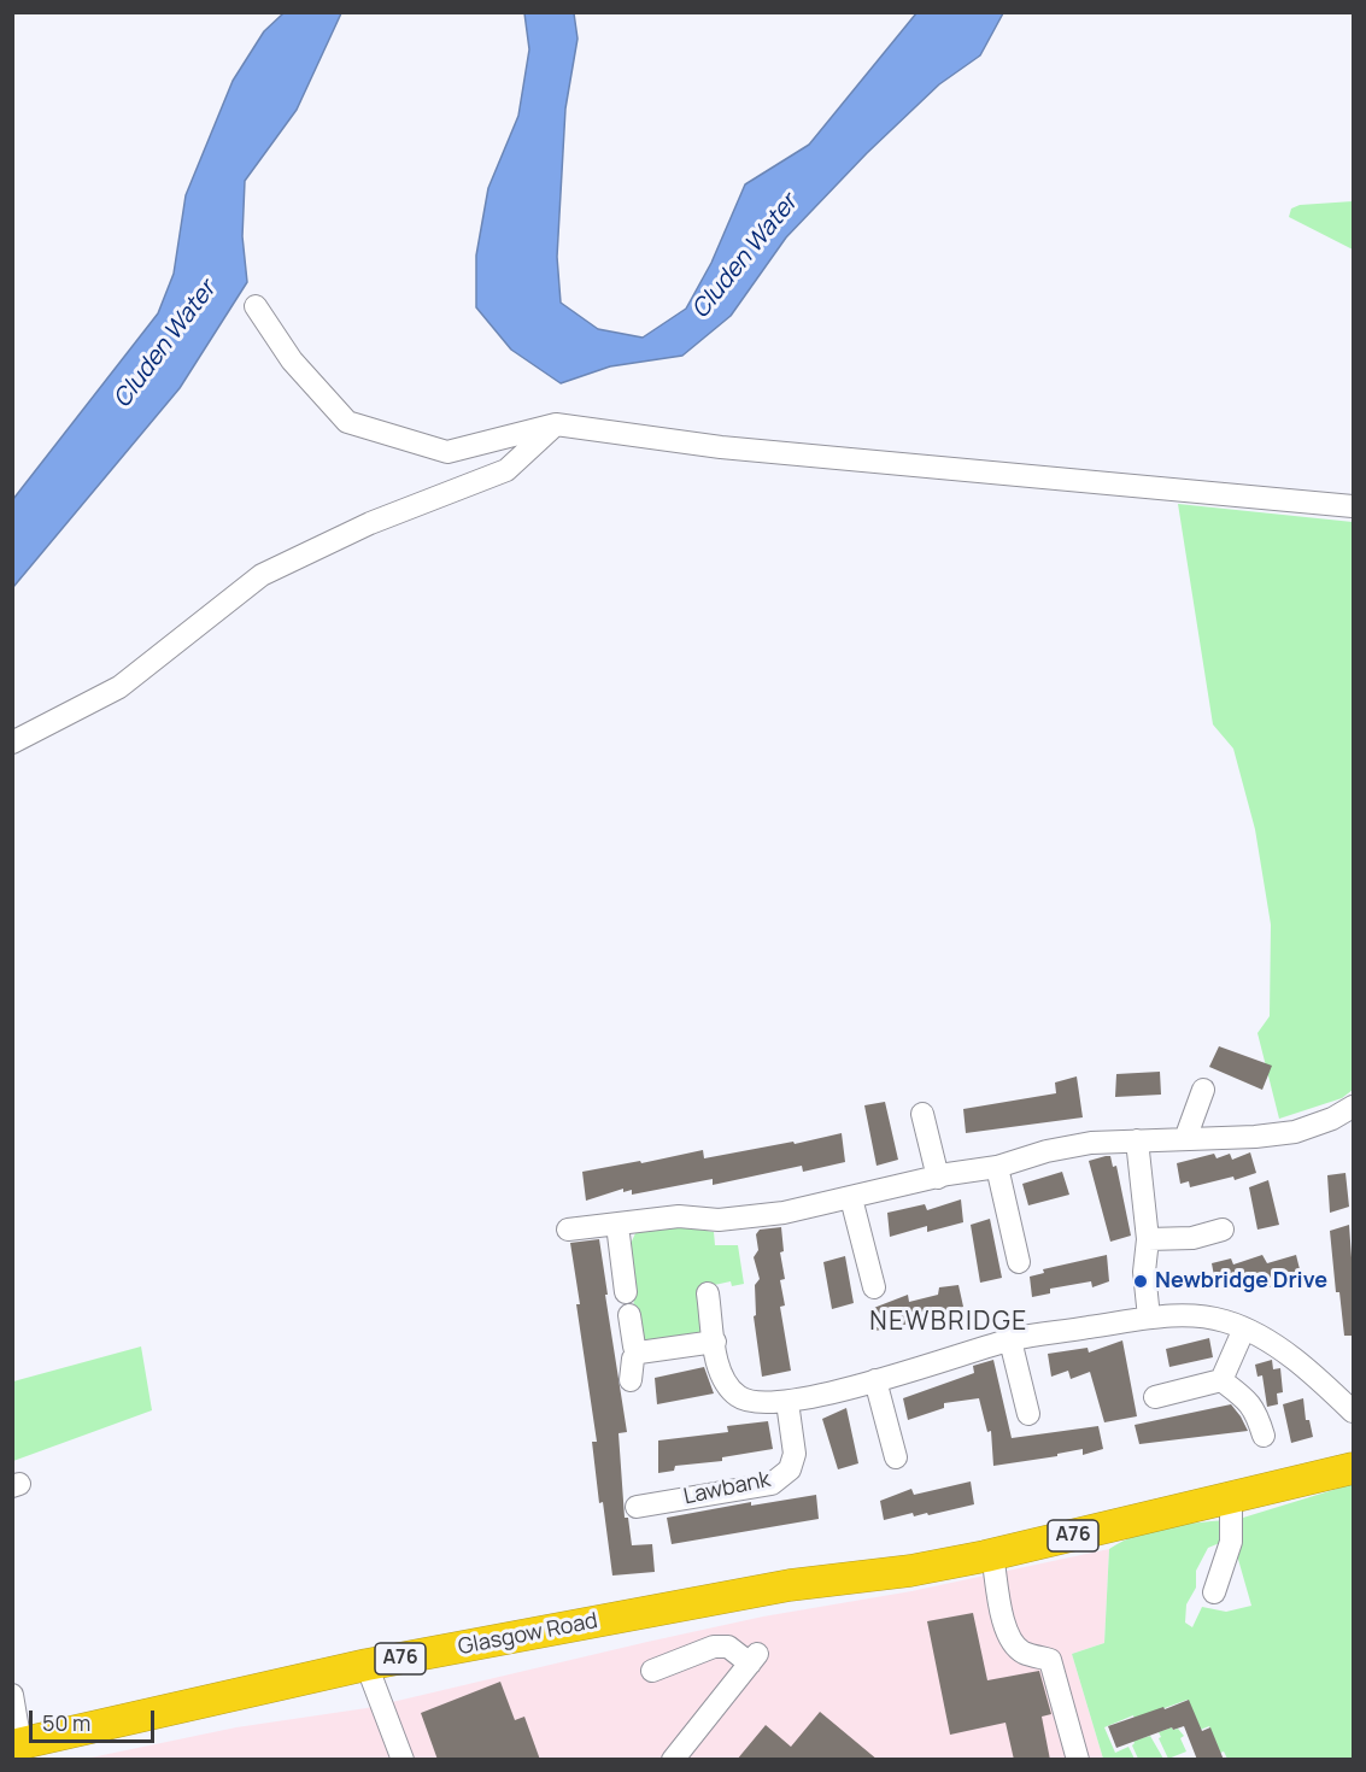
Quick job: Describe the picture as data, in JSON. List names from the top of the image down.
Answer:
{
  "streets": {
    "highway": ["A76", "Glasgow Road"],
    "street": ["Lawbank"]
  },
  "crossings": [
    ["A76", "Glasgow Road"]
  ],
  "districts": ["NEWBRIDGE"],
  "water": ["Cluden Water"],
  "places": ["Newbridge Drive"],
  "scale_bar": "50 m"
}
